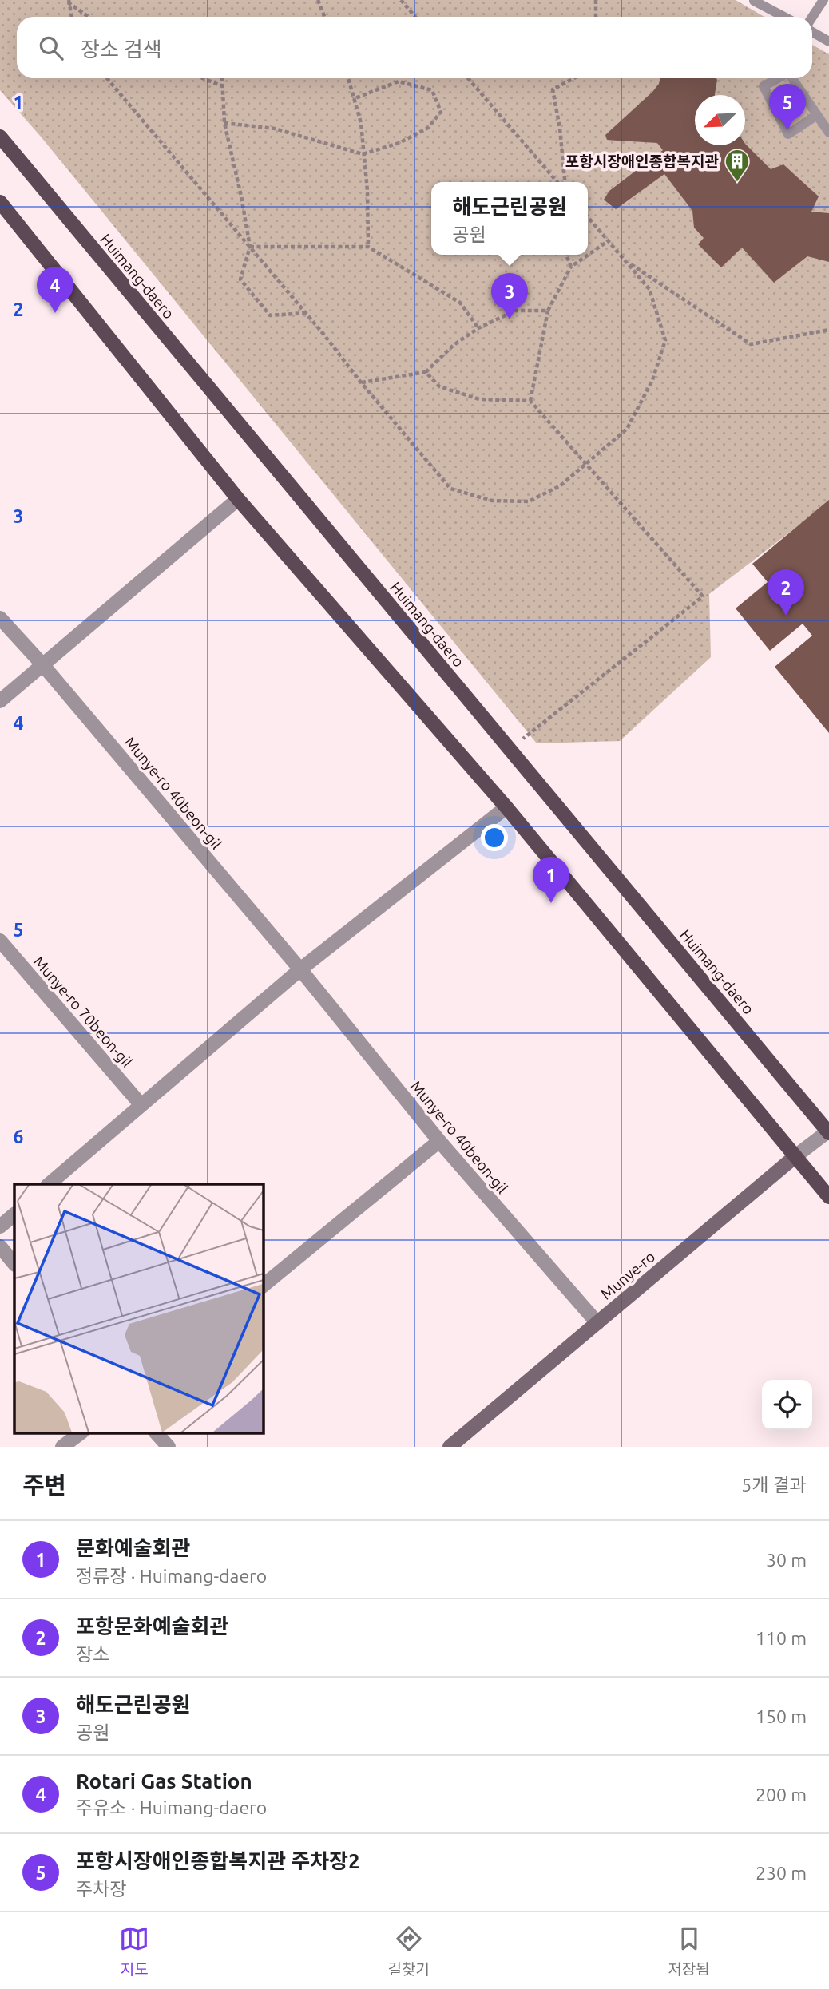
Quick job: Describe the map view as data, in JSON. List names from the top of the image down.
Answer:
{
  "streets": {
    "main road": ["Huimang-daero", "Munye-ro"],
    "street": ["Munye-ro 40beon-gil", "Munye-ro 70beon-gil"]
  },
  "crossings": [
    ["Huimang-daero", "Munye-ro"],
    ["Munye-ro 40beon-gil", "Munye-ro"]
  ],
  "places": {
    "building": ["포항시장애인종합복지관"]
  },
  "north": "bottom left",
  "page": {
    "search": "장소 검색",
    "pins": [
      "5",
      "4",
      "3",
      "2",
      "1"
    ],
    "popup": ["해도근린공원", "공원"],
    "heading": ["주변", "5개 결과"],
    "list": [
      {
        "mark": "1",
        "name": "문화예술회관",
        "note": "정류장 · Huimang-daero",
        "value": "30 m"
      },
      {
        "mark": "2",
        "name": "포항문화예술회관",
        "note": "장소",
        "value": "110 m"
      },
      {
        "mark": "3",
        "name": "해도근린공원",
        "note": "공원",
        "value": "150 m"
      },
      {
        "mark": "4",
        "name": "Rotari Gas Station",
        "note": "주유소 · Huimang-daero",
        "value": "200 m"
      },
      {
        "mark": "5",
        "name": "포항시장애인종합복지관 주차장2",
        "note": "주차장",
        "value": "230 m"
      }
    ],
    "nav": ["지도", "길찾기", "저장됨"]
  },
  "grid": {
    "rows": [
      "1",
      "2",
      "3",
      "4",
      "5",
      "6"
    ]
  }
}
